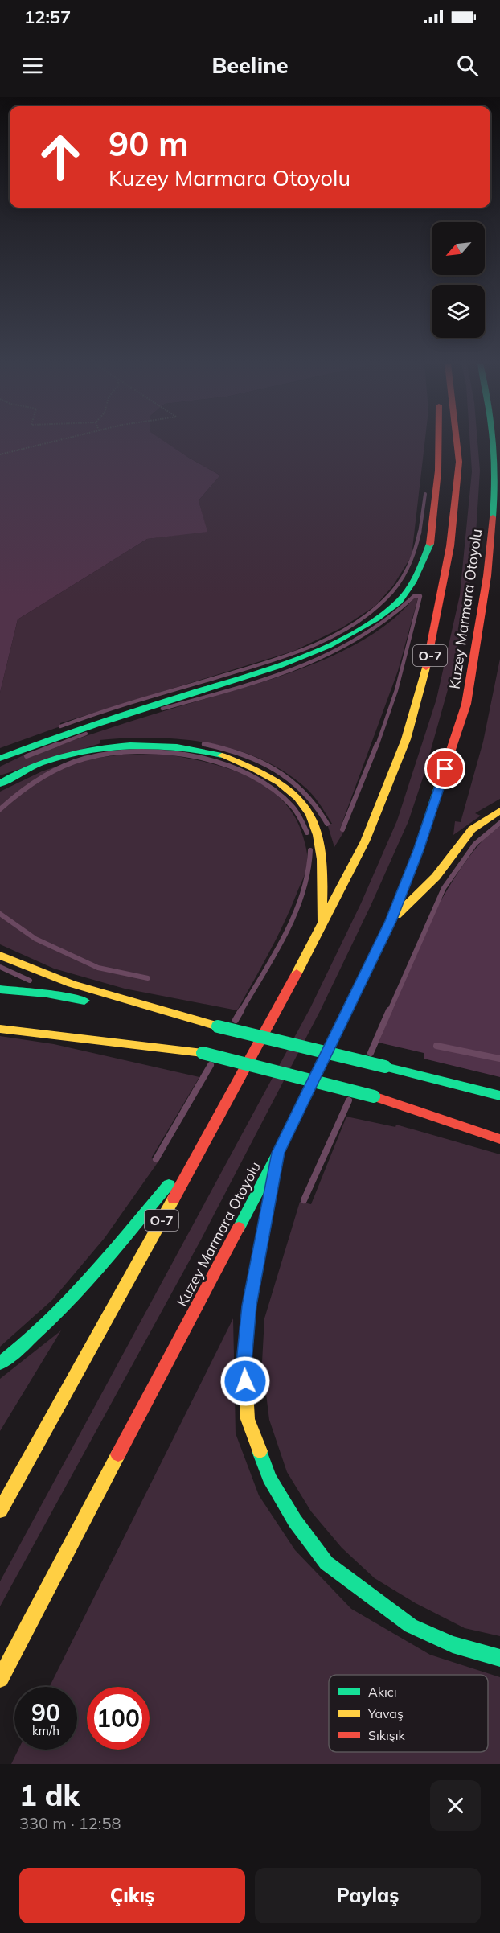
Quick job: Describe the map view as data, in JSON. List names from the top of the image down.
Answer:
{
  "streets": {
    "highway": ["Kuzey Marmara Otoyolu", "O-7"]
  },
  "legend": ["Akıcı", "Yavaş", "Sıkışık"],
  "north": "bottom left",
  "page": {
    "status": "12:57",
    "header": "Beeline",
    "turn": ["90 m", "Kuzey Marmara Otoyolu"],
    "speed": "90 km/h",
    "limit": "100",
    "heading": ["1 dk", "330 m · 12:58"],
    "buttons": ["Çıkış", "Paylaş"]
  }
}
